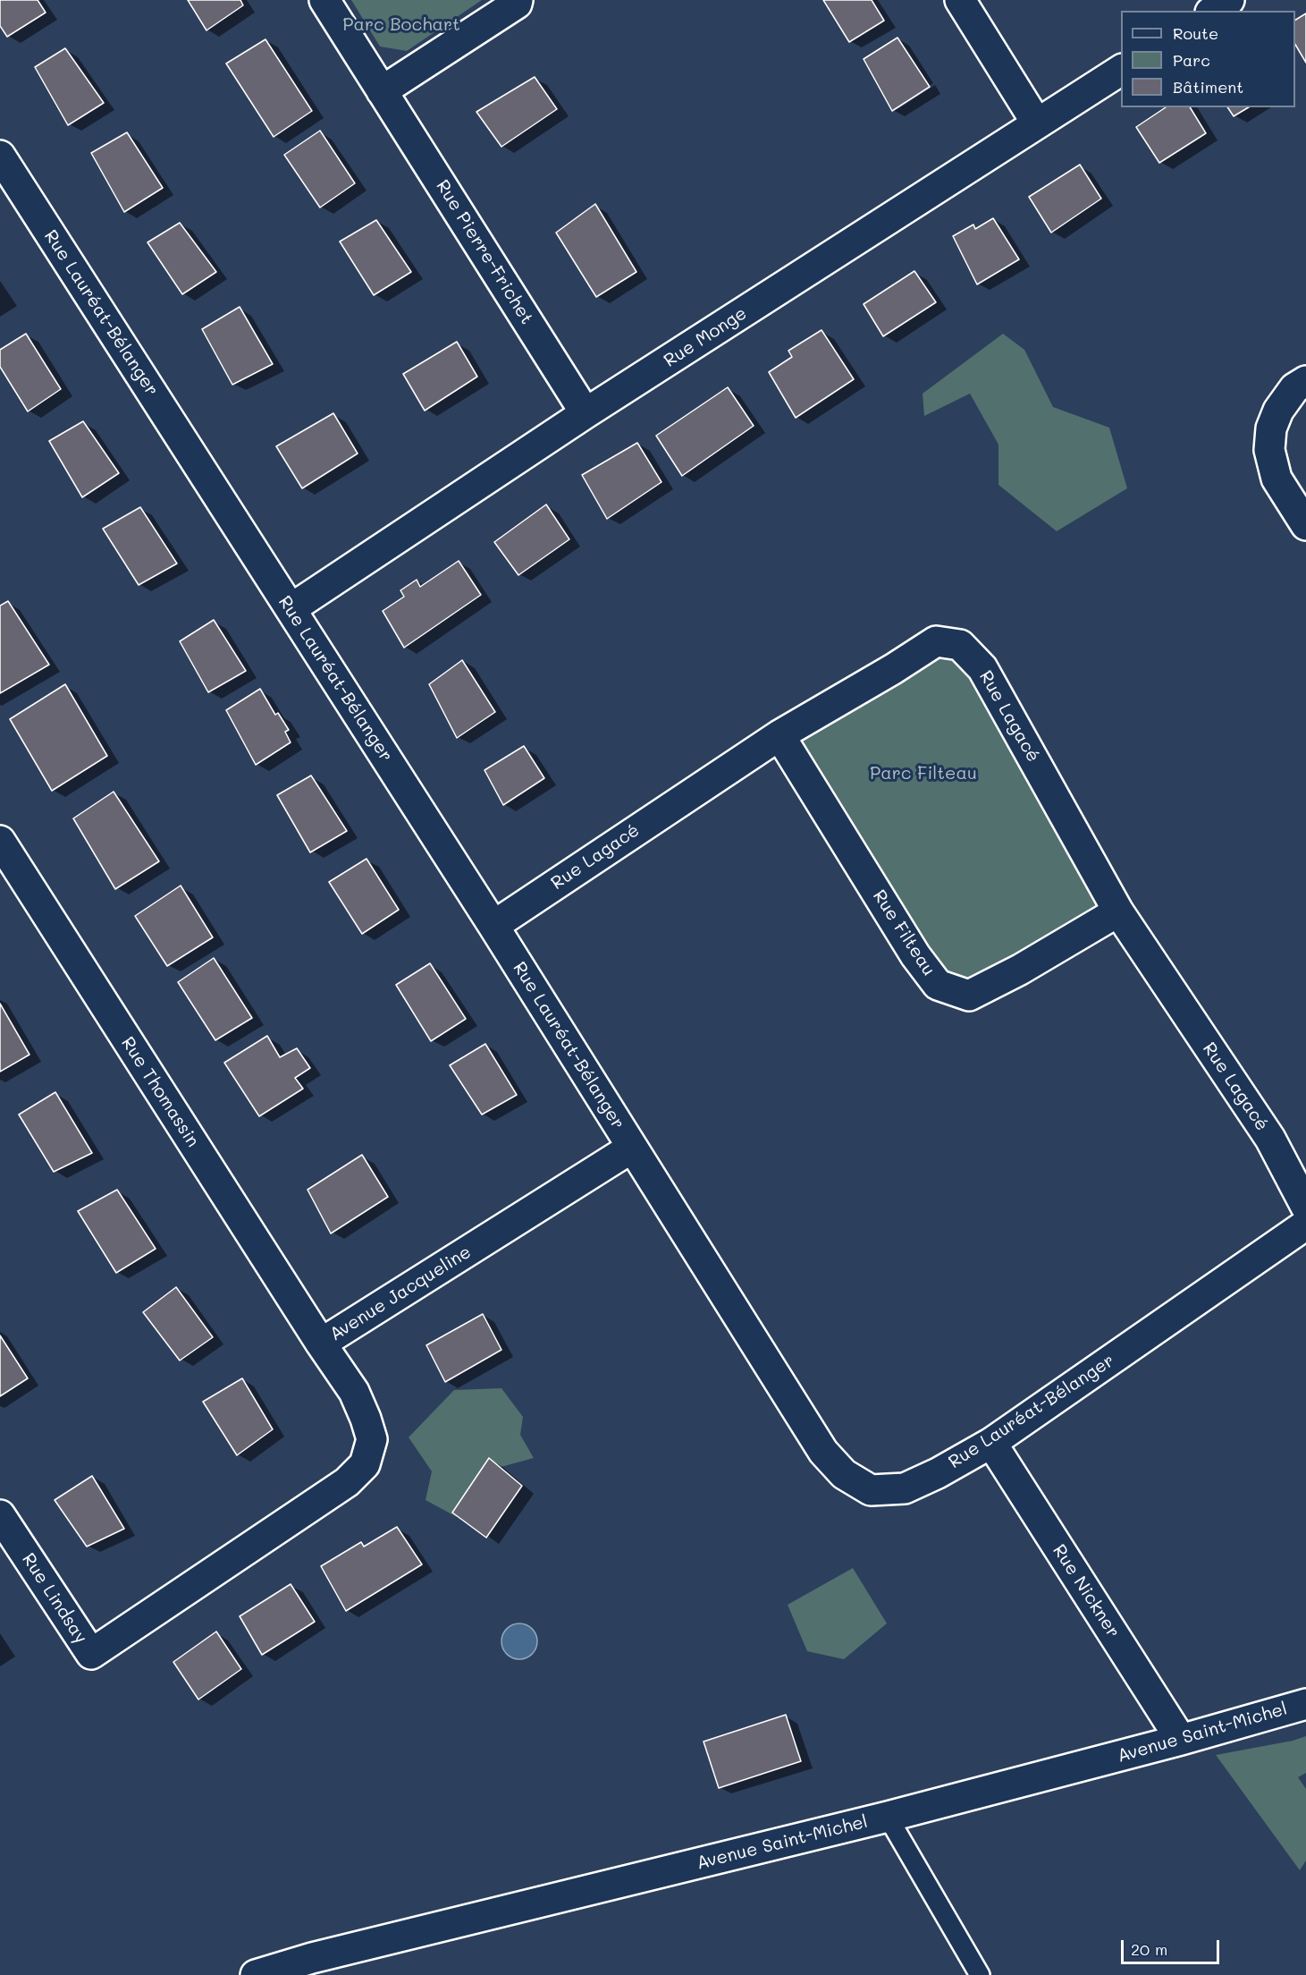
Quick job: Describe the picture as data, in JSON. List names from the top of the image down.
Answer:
{
  "streets": {
    "street": [
      "Rue Pierre-Frichet",
      "Rue Lauréat-Bélanger",
      "Rue Monge",
      "Rue Lagacé",
      "Rue Filteau",
      "Rue Thomassin",
      "Avenue Jacqueline",
      "Rue Nickner",
      "Rue Lindsay",
      "Avenue Saint-Michel"
    ]
  },
  "crossings": [
    ["Rue Pierre-Frichet", "Rue Monge"],
    ["Rue Lauréat-Bélanger", "Rue Monge"],
    ["Rue Lauréat-Bélanger", "Rue Lagacé"],
    ["Rue Lauréat-Bélanger", "Avenue Jacqueline"],
    ["Rue Lauréat-Bélanger", "Rue Nickner"],
    ["Rue Lagacé", "Rue Filteau"],
    ["Rue Thomassin", "Avenue Jacqueline"],
    ["Avenue Jacqueline", "Rue Lindsay"],
    ["Rue Nickner", "Avenue Saint-Michel"]
  ],
  "parks": ["Parc Bochart", "Parc Filteau"],
  "legend": ["Route", "Parc", "Bâtiment"],
  "scale_bar": "20 m"
}
